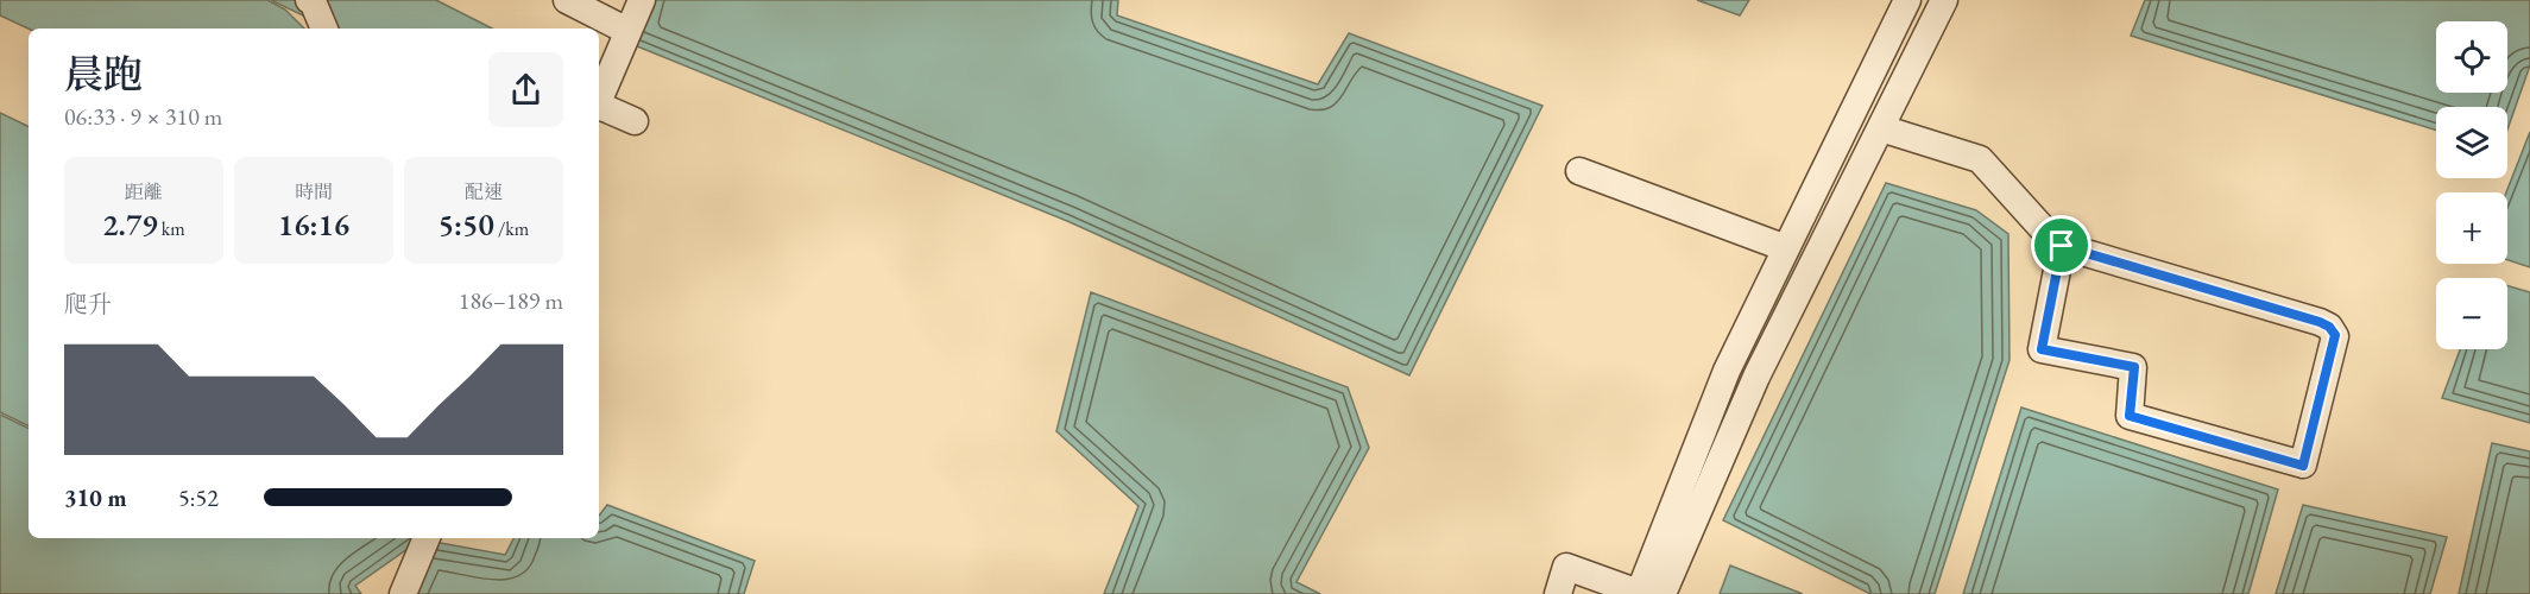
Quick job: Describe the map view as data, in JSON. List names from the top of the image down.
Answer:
{
  "page": {
    "map_buttons": ["+", "−"],
    "heading": ["晨跑", "06:33 · 9 × 310 m"],
    "stats": [
      ["距離", "2.79 km"],
      ["時間", "16:16"],
      ["配速", "5:50 /km"]
    ],
    "chart": ["爬升", "186–189 m"],
    "list": [
      {
        "name": "310 m",
        "note": "5:52"
      }
    ]
  }
}
